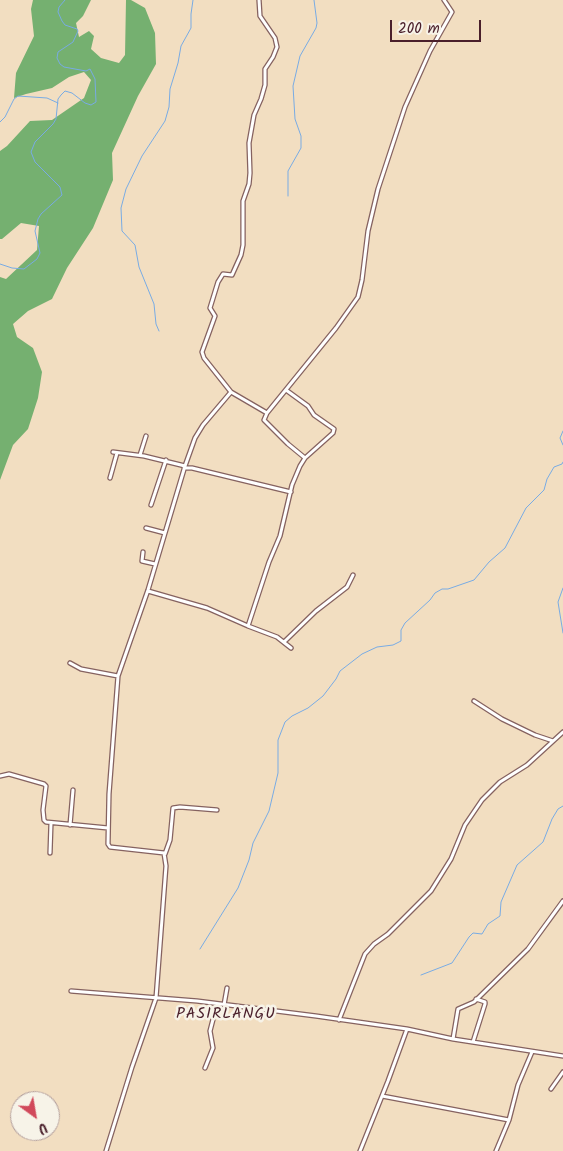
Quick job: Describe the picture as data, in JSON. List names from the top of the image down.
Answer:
{
  "districts": ["PASIRLANGU"],
  "scale_bar": "200 m",
  "north": "bottom right"
}
